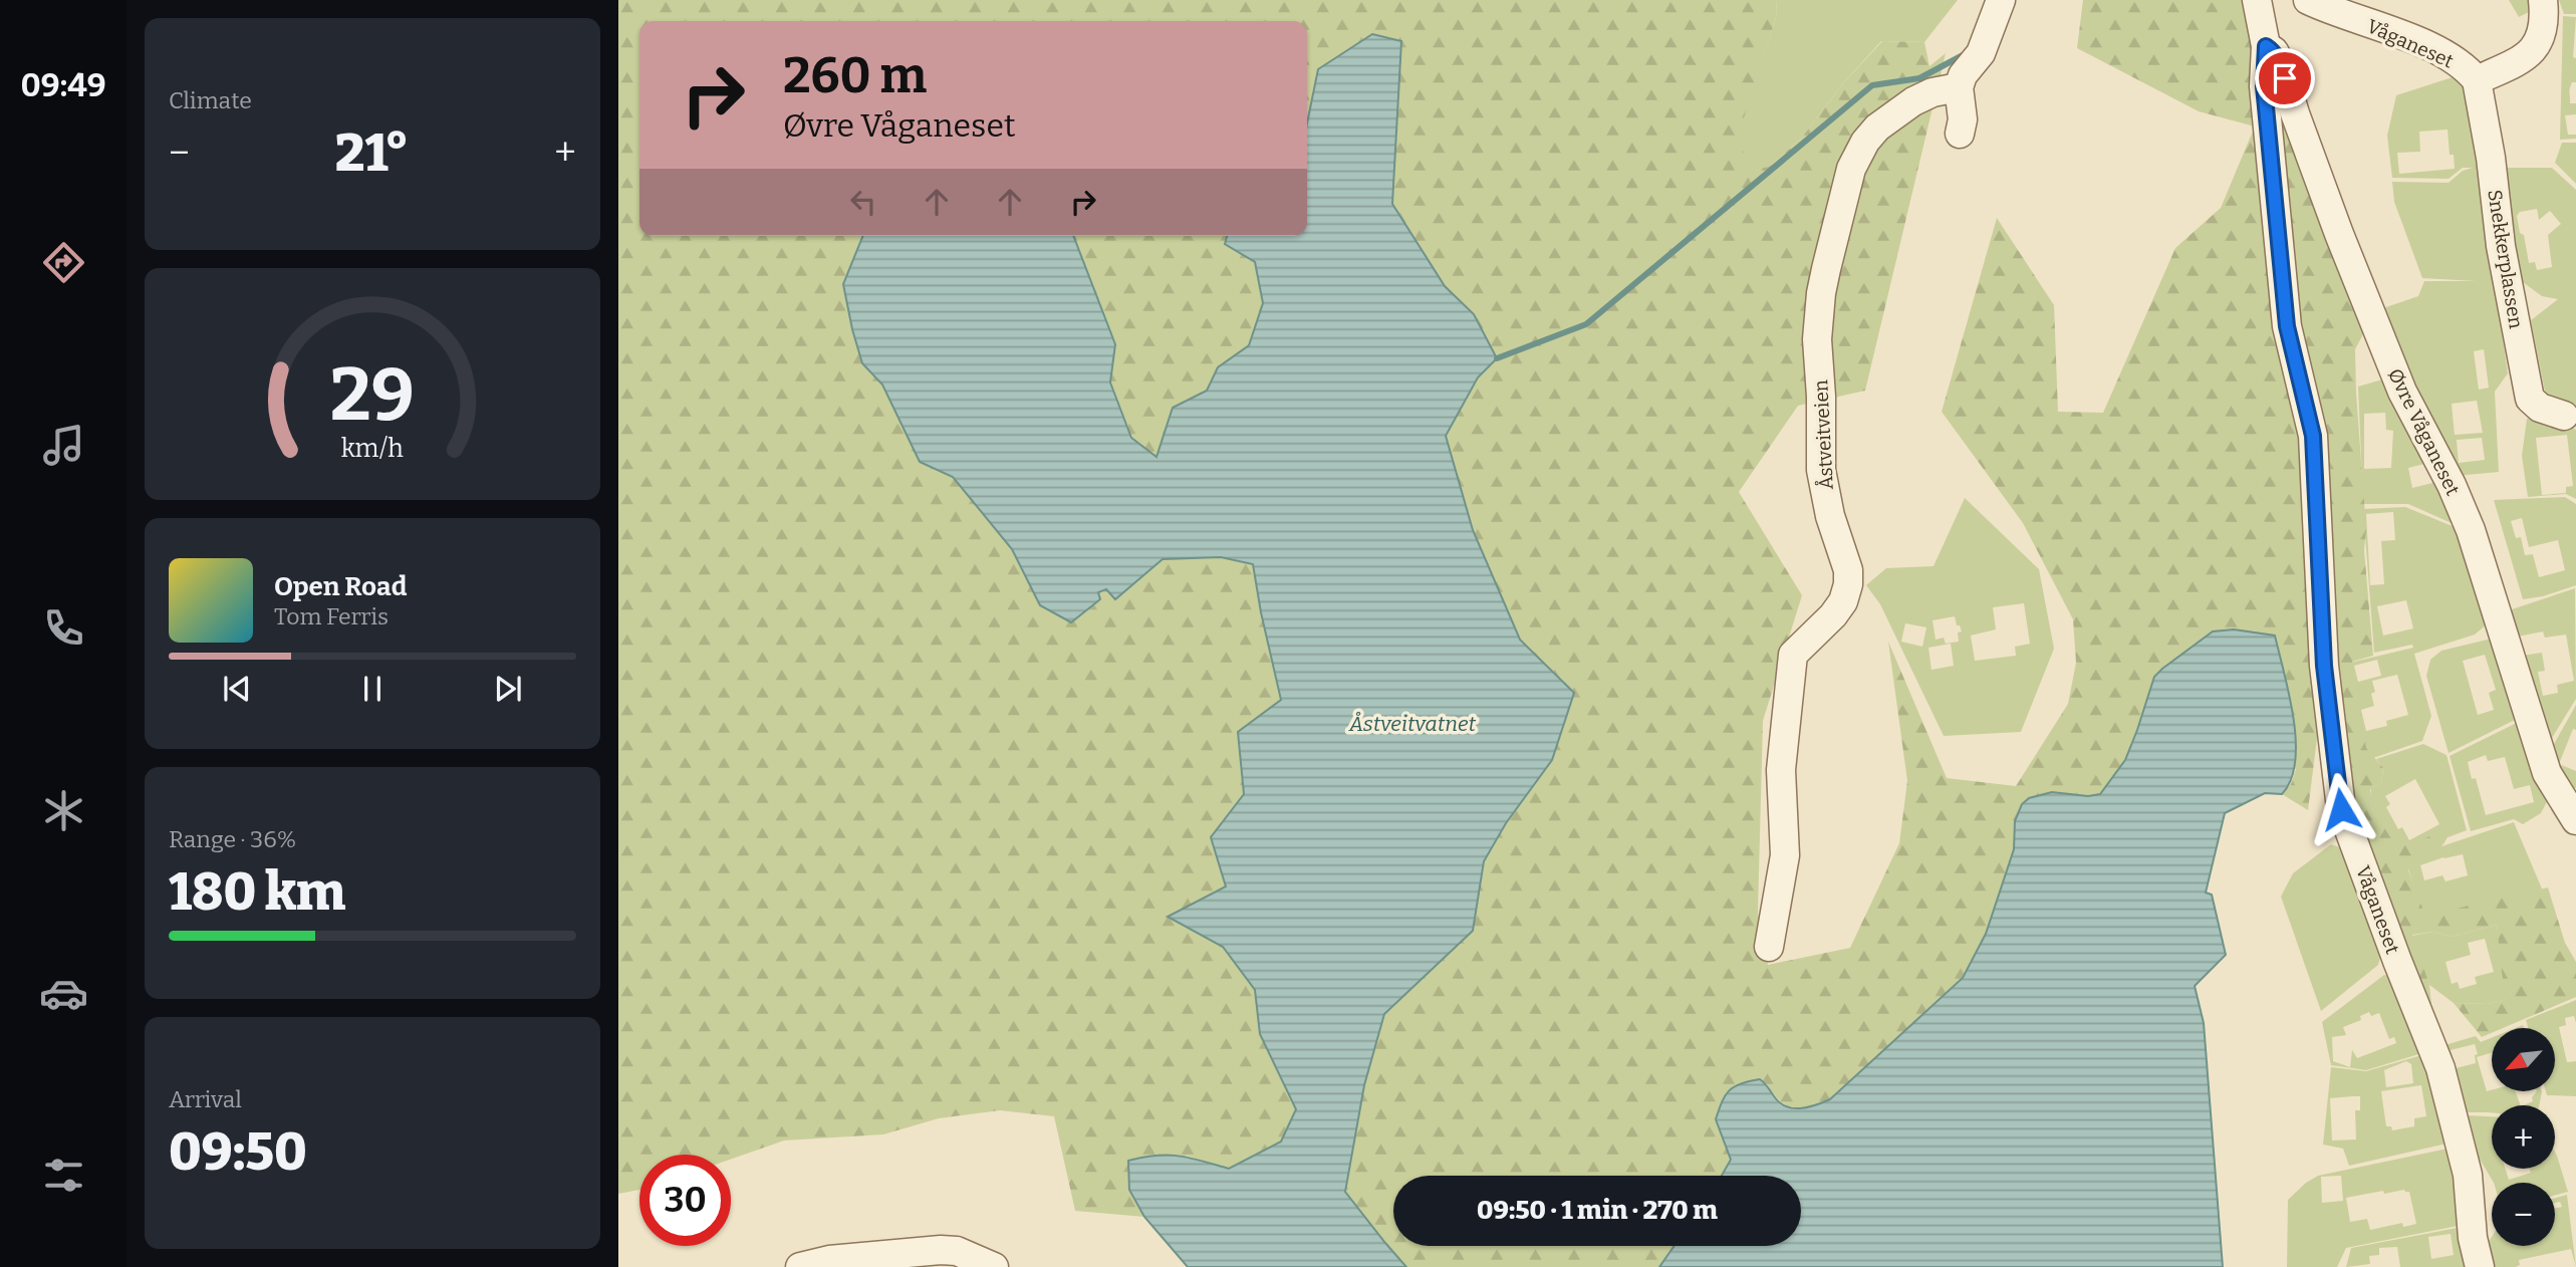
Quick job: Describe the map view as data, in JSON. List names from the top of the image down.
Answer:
{
  "streets": {
    "street": [
      "Våganeset",
      "Snekkerplassen",
      "Øvre Våganeset",
      "Åstveitveien"
    ]
  },
  "crossings": [
    ["Våganeset", "Snekkerplassen"],
    ["Våganeset", "Øvre Våganeset"]
  ],
  "water": ["Åstveitvatnet"],
  "north": "bottom left",
  "page": {
    "tabs": "09:49",
    "tile": [
      "Climate",
      ["Range · 36%", "180 km"],
      ["Arrival", "09:50"]
    ],
    "turn": ["260 m", "Øvre Våganeset"],
    "heat": ["−", "21°", "+"],
    "song": ["Open Road", "Tom Ferris"],
    "map_buttons": ["+", "−"],
    "limit": "30",
    "trip": "09:50 · 1 min · 270 m",
    "gauge": ["29", "km/h"]
  }
}
